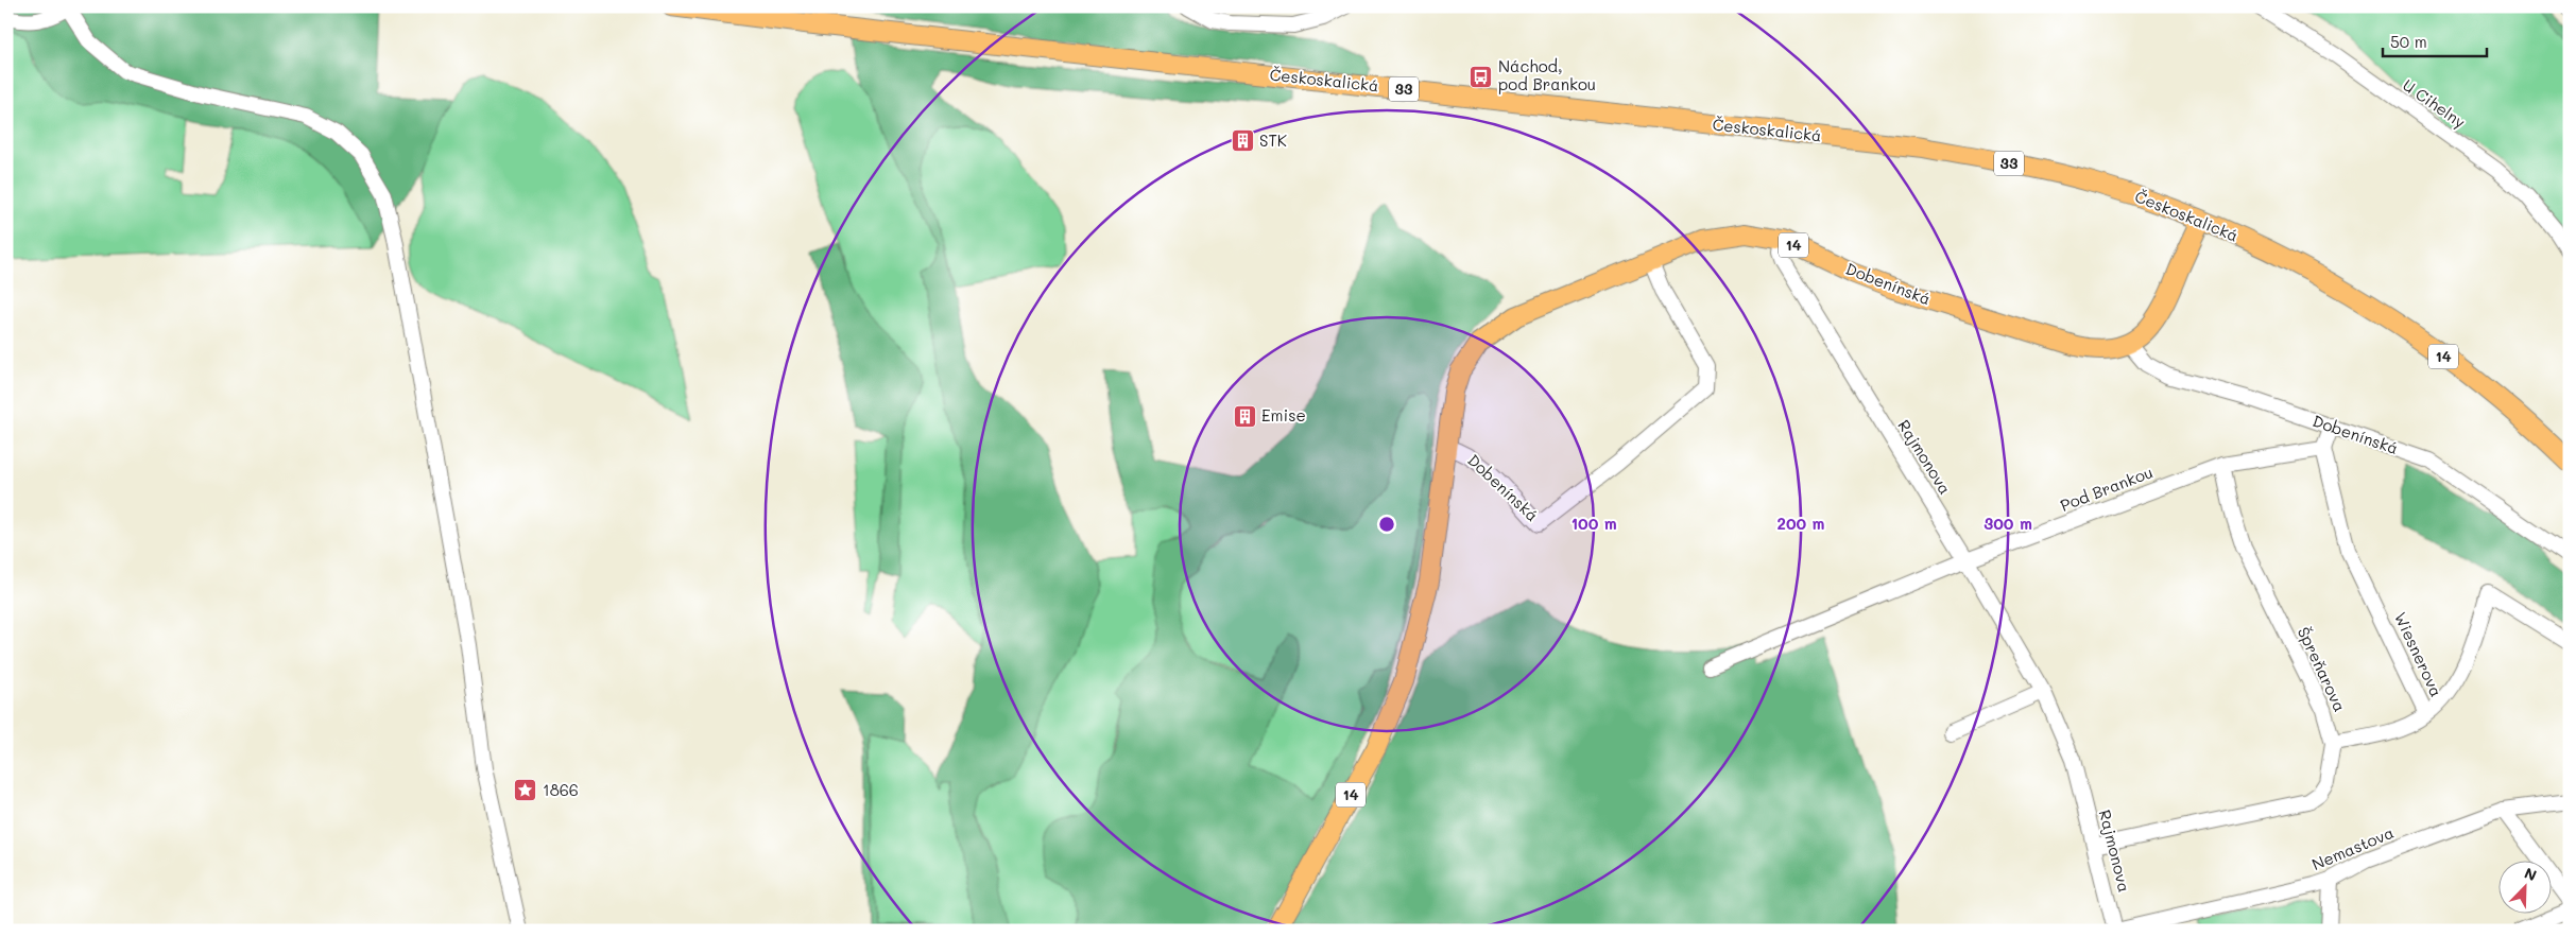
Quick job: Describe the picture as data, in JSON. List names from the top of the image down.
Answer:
{
  "streets": {
    "main road": [
      "Českoskalická",
      "33",
      "14",
      "Dobenínská"
    ],
    "street": [
      "U Cihelny",
      "Rajmonova",
      "Pod Brankou",
      "Wiesnerova",
      "Špreňarova",
      "Nemastova"
    ]
  },
  "crossings": [
    ["Českoskalická", "Dobenínská"],
    ["14", "Dobenínská"],
    ["Dobenínská", "Rajmonova"],
    ["Rajmonova", "Pod Brankou"],
    ["Rajmonova", "Špreňarova"],
    ["Rajmonova", "Nemastova"],
    ["Pod Brankou", "Wiesnerova"],
    ["Pod Brankou", "Špreňarova"]
  ],
  "places": {
    "bus stop": ["Náchod, pod Brankou"],
    "building": ["STK", "Emise"],
    "place": ["1866"]
  },
  "scale_bar": "50 m",
  "north": "top right",
  "rings": ["100 m", "200 m", "300 m"]
}
